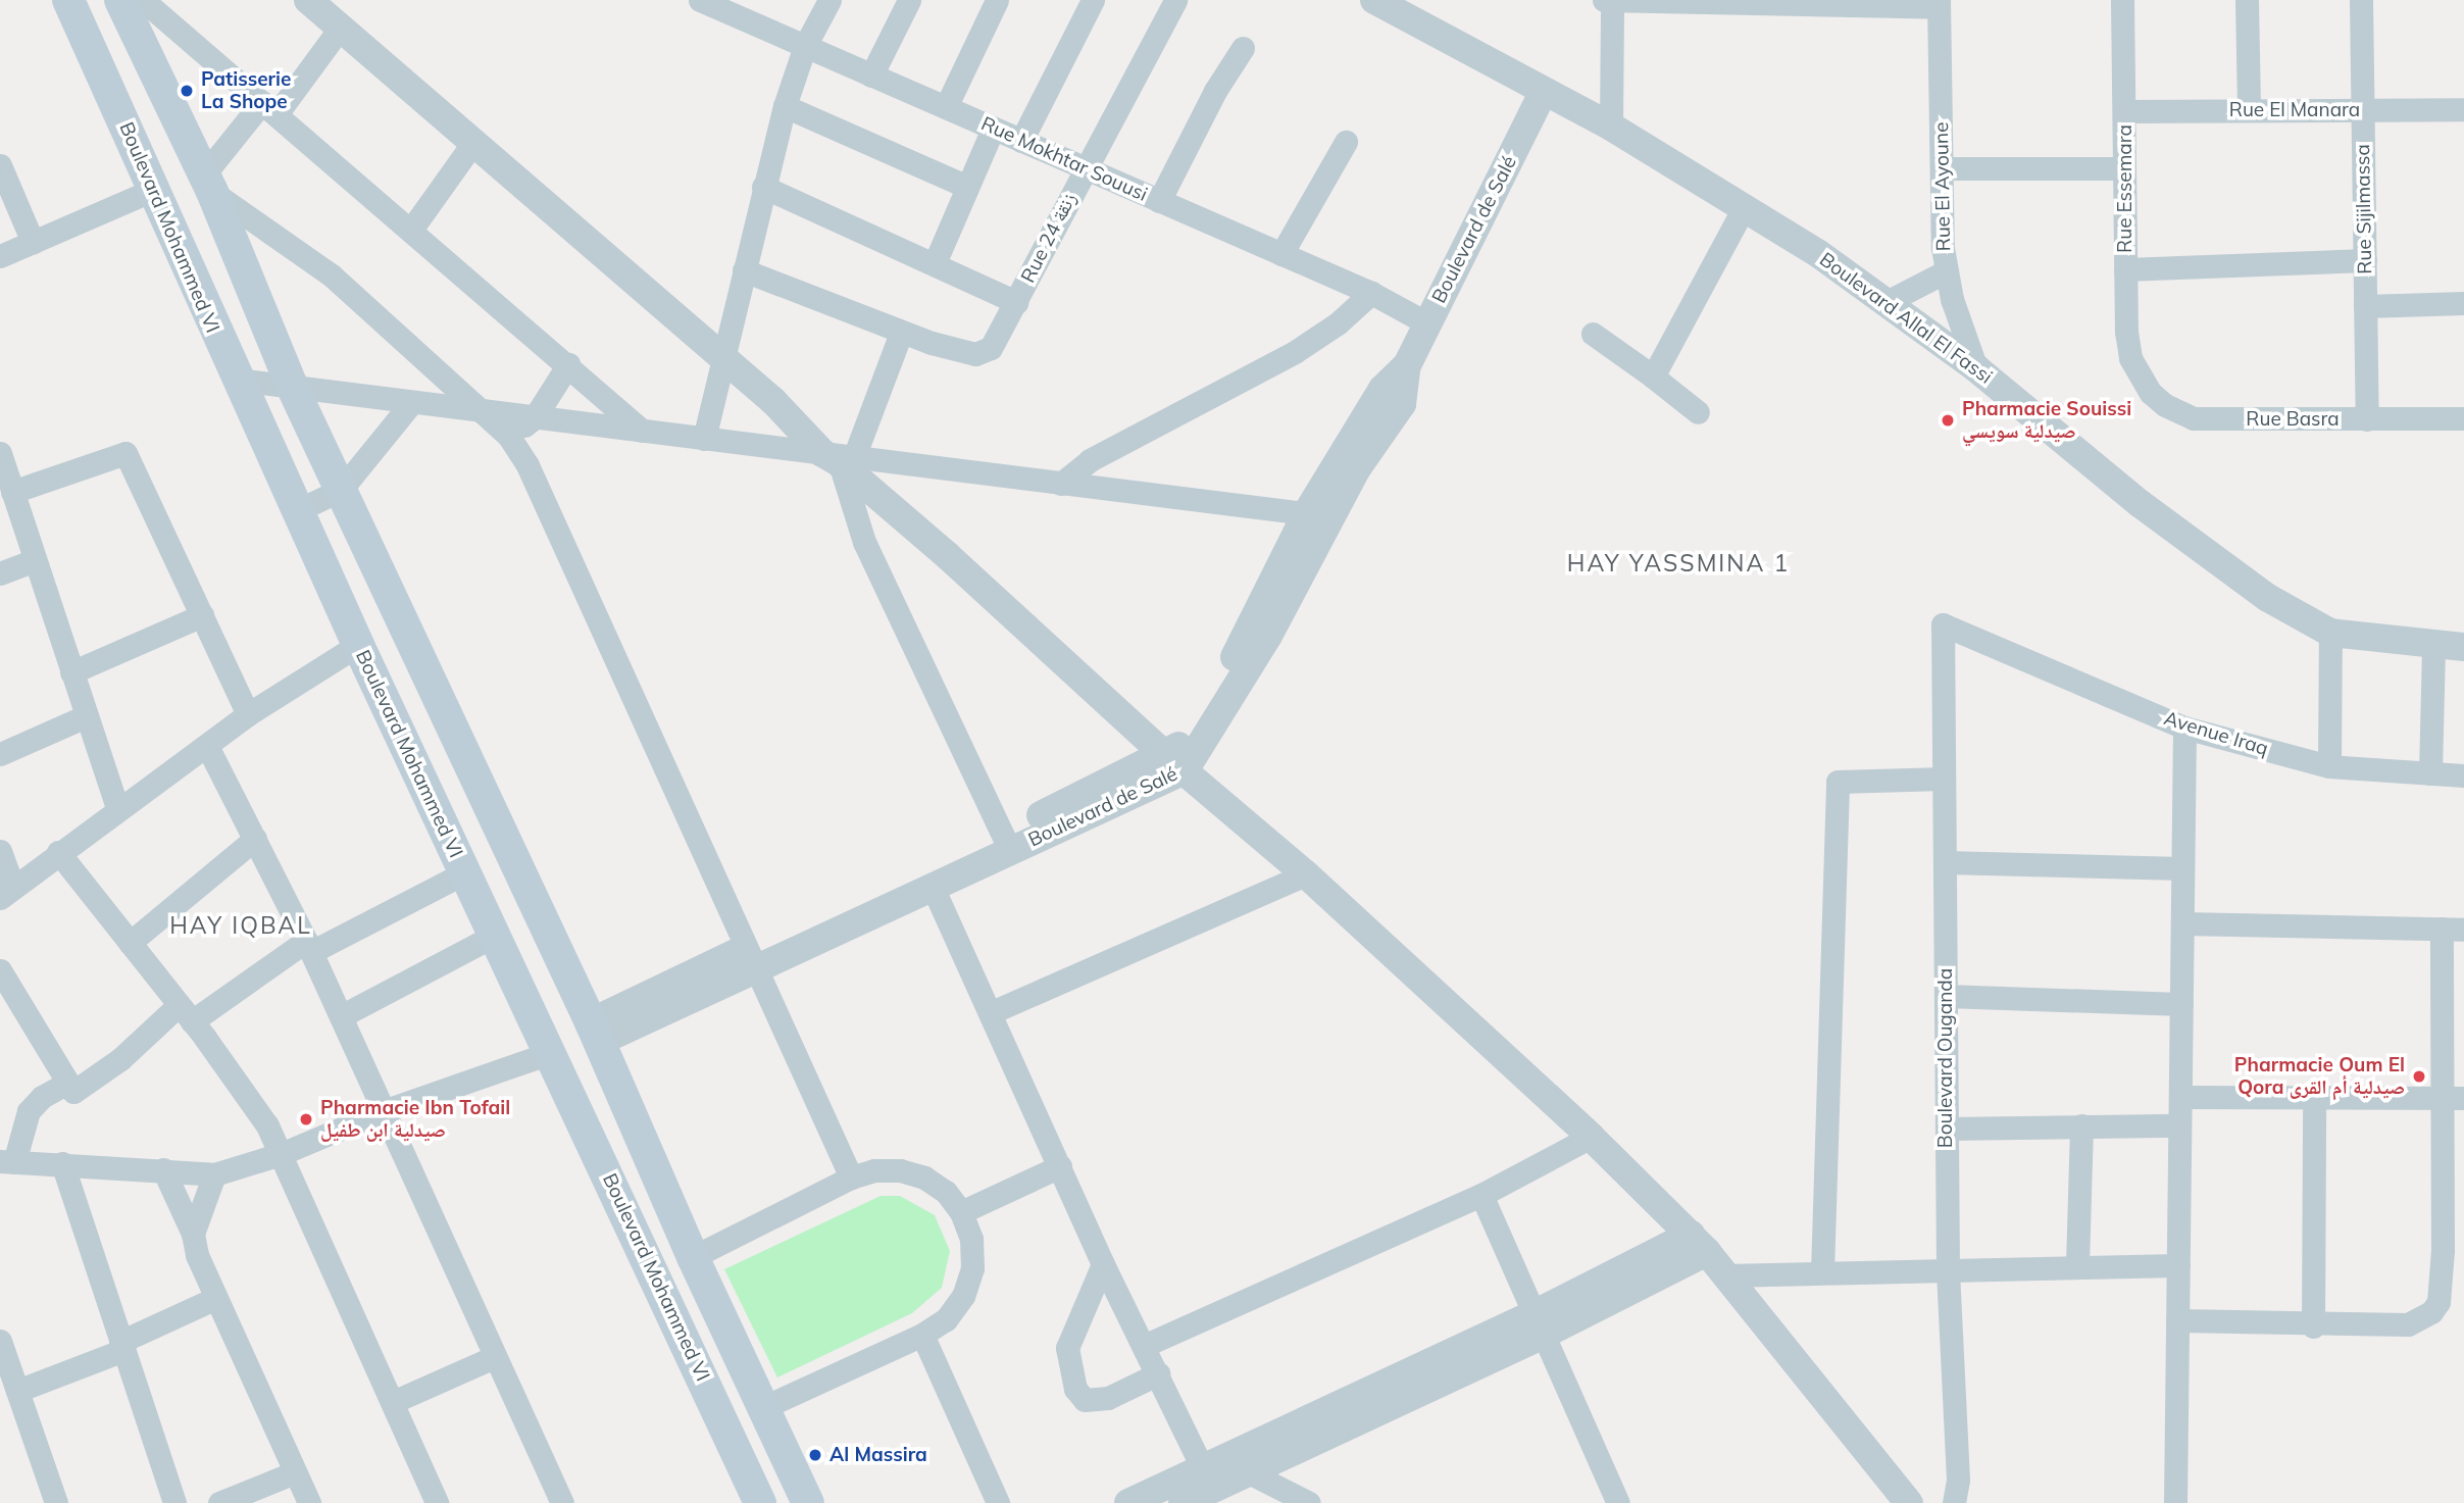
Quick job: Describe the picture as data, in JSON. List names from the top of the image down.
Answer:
{
  "streets": {
    "main road": ["Boulevard Mohammed VI"],
    "street": [
      "Rue El Manara",
      "Rue Mokhtar Souusi",
      "Rue El Ayoune",
      "Rue Essemara",
      "Rue Sijilmassa",
      "Boulevard de Salé",
      "Rue 24 زنقة",
      "Boulevard Allal El Fassi",
      "Rue Basra",
      "Avenue Iraq",
      "Boulevard Ouganda"
    ]
  },
  "crossings": [
    ["Rue El Manara", "Rue Essemara"],
    ["Rue El Manara", "Rue Sijilmassa"],
    ["Rue Mokhtar Souusi", "Boulevard de Salé"],
    ["Rue Mokhtar Souusi", "Rue 24 زنقة"],
    ["Rue El Ayoune", "Boulevard Allal El Fassi"],
    ["Rue Essemara", "Rue Basra"],
    ["Rue Sijilmassa", "Rue Basra"],
    ["Boulevard Mohammed VI", "Boulevard de Salé"],
    ["Boulevard de Salé", "Boulevard Allal El Fassi"],
    ["Avenue Iraq", "Boulevard Ouganda"]
  ],
  "districts": ["HAY YASSMINA 1", "HAY IQBAL"],
  "places": [
    "Patisserie La Shope",
    "Pharmacie Souissi صيدلية سويسي",
    "Pharmacie Oum El Qora صيدلية أم القرى",
    "Pharmacie Ibn Tofail صيدلية ابن طفيل",
    "Al Massira"
  ]
}
